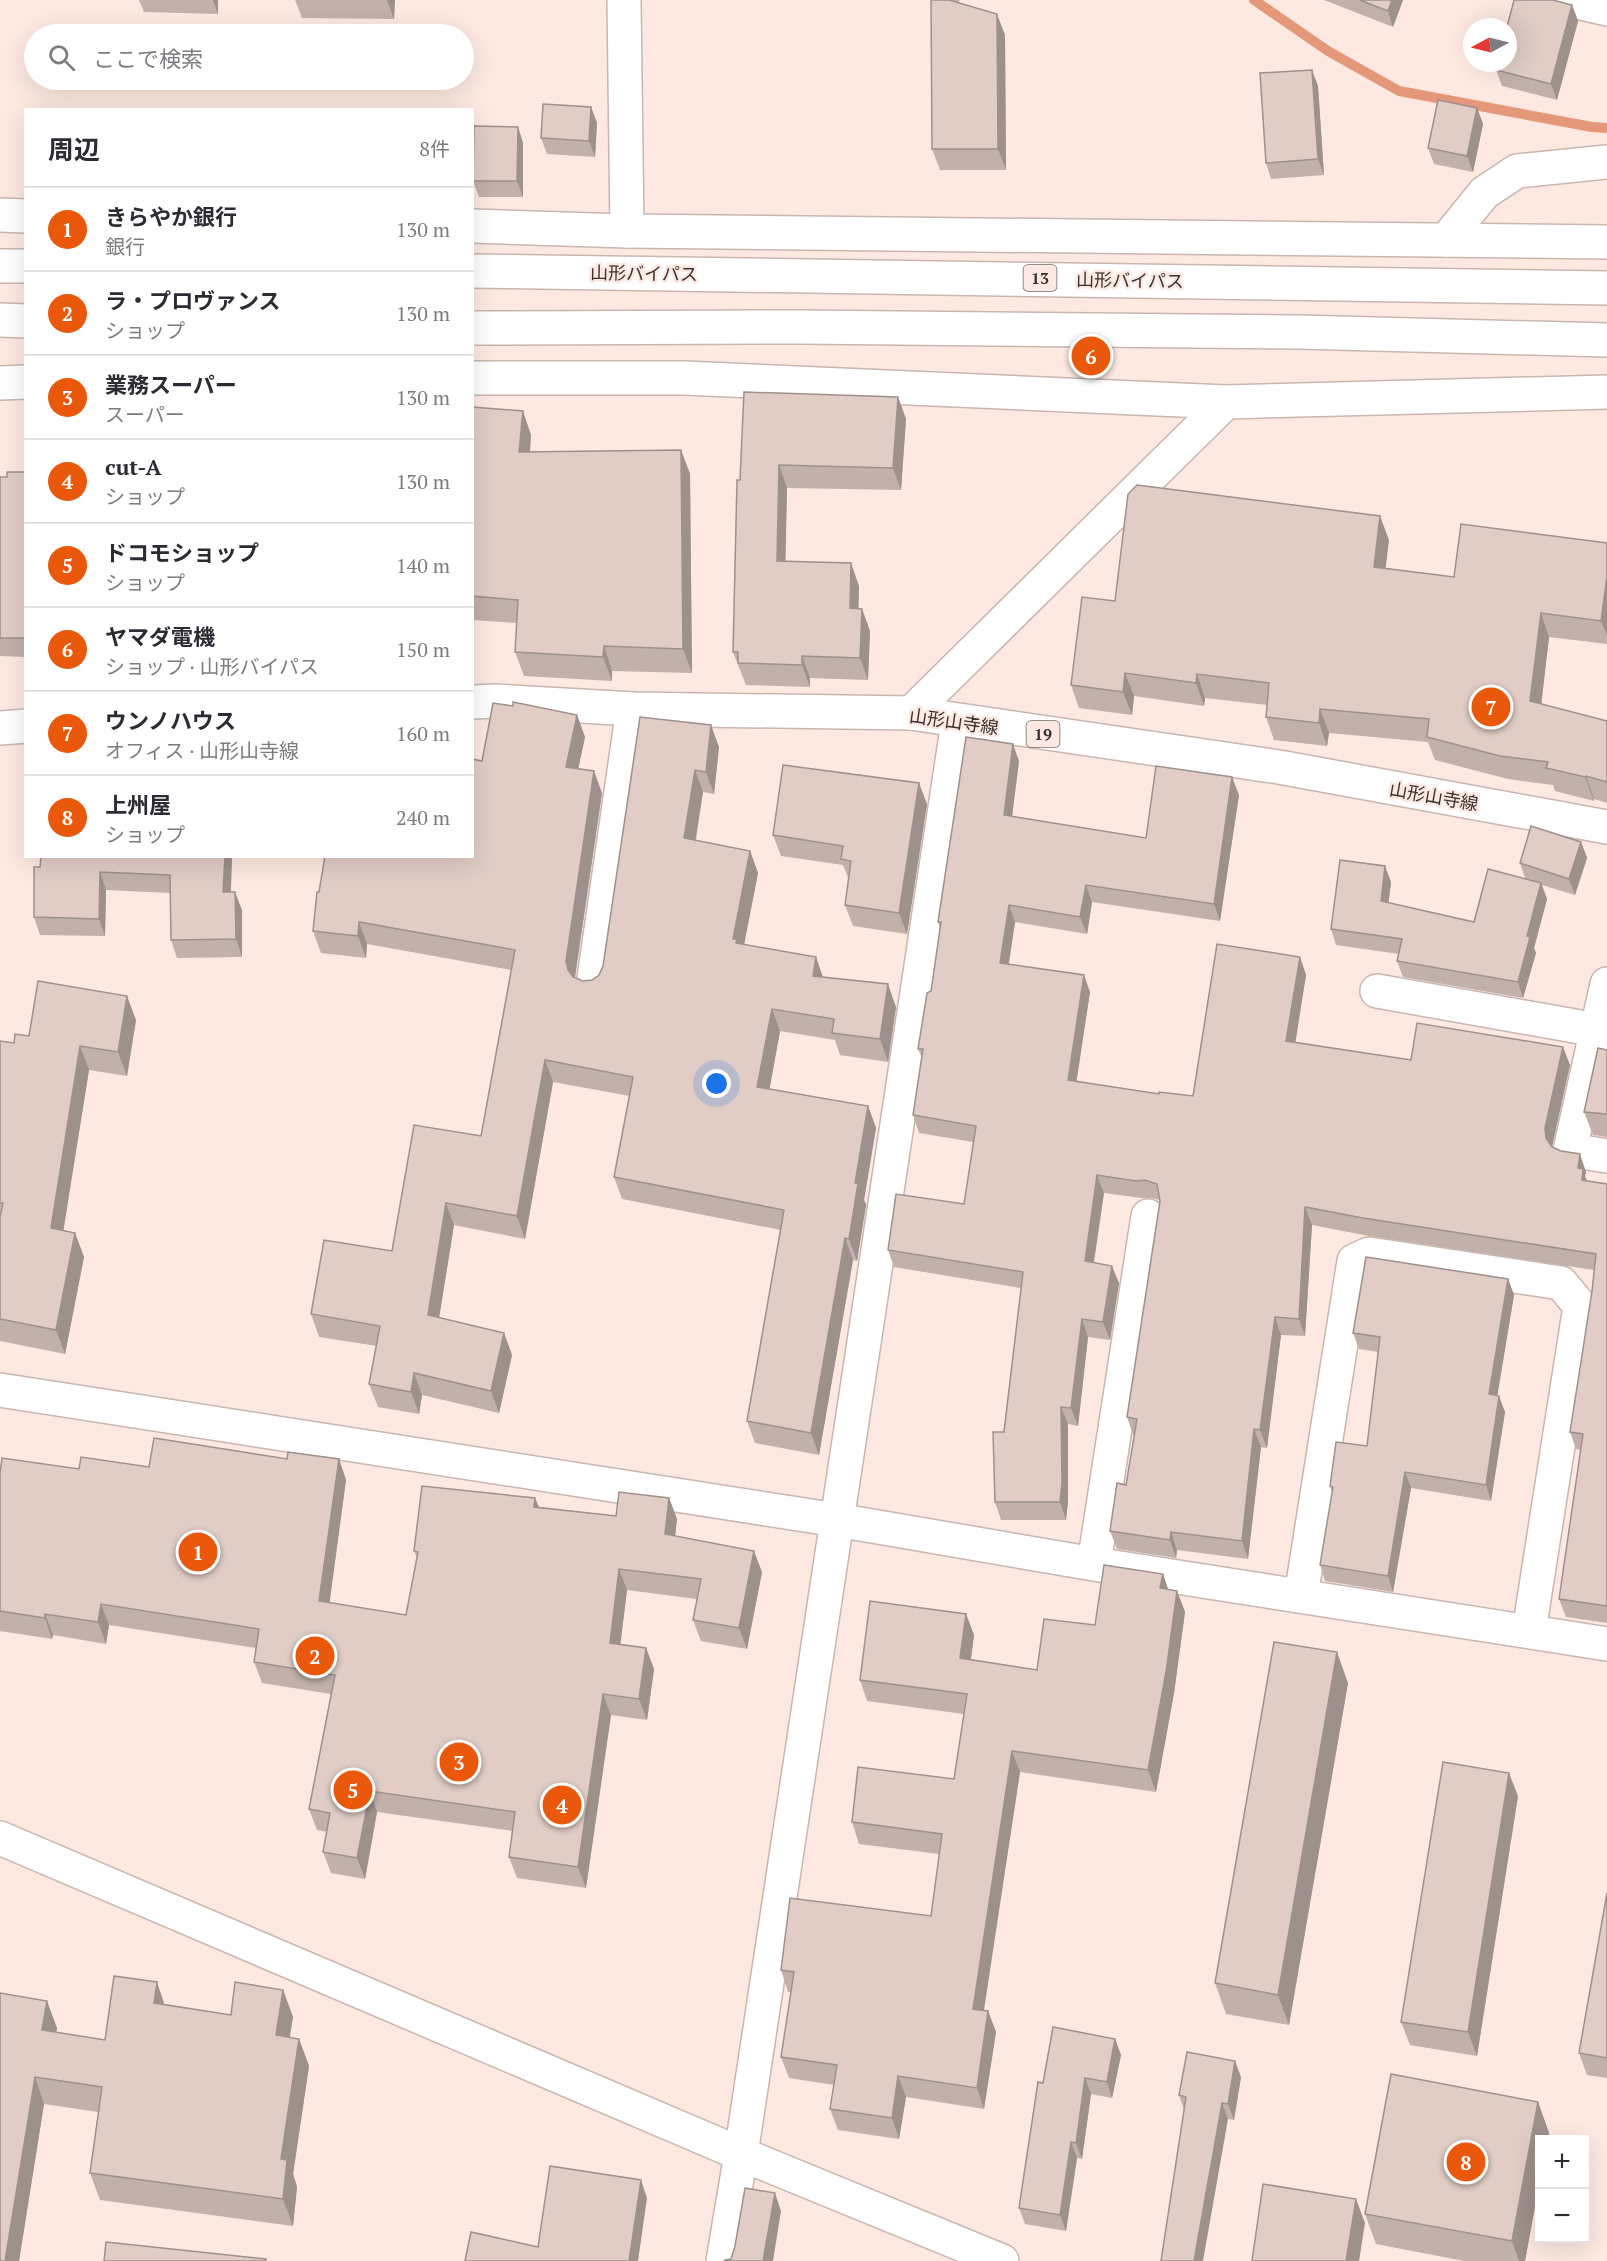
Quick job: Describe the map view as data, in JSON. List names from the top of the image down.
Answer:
{
  "streets": {
    "main road": [
      "山形バイパス",
      "13",
      "山形山寺線",
      "19"
    ]
  },
  "north": "left",
  "page": {
    "search": "ここで検索",
    "heading": ["周辺", "8件"],
    "list": [
      {
        "mark": "1",
        "name": "きらやか銀行",
        "note": "銀行",
        "value": "130 m"
      },
      {
        "mark": "2",
        "name": "ラ・プロヴァンス",
        "note": "ショップ",
        "value": "130 m"
      },
      {
        "mark": "3",
        "name": "業務スーパー",
        "note": "スーパー",
        "value": "130 m"
      },
      {
        "mark": "4",
        "name": "cut-A",
        "note": "ショップ",
        "value": "130 m"
      },
      {
        "mark": "5",
        "name": "ドコモショップ",
        "note": "ショップ",
        "value": "140 m"
      },
      {
        "mark": "6",
        "name": "ヤマダ電機",
        "note": "ショップ · 山形バイパス",
        "value": "150 m"
      },
      {
        "mark": "7",
        "name": "ウンノハウス",
        "note": "オフィス · 山形山寺線",
        "value": "160 m"
      },
      {
        "mark": "8",
        "name": "上州屋",
        "note": "ショップ",
        "value": "240 m"
      }
    ],
    "pins": [
      "6",
      "7",
      "1",
      "2",
      "3",
      "5",
      "4",
      "8"
    ],
    "map_buttons": ["+", "−"]
  }
}
